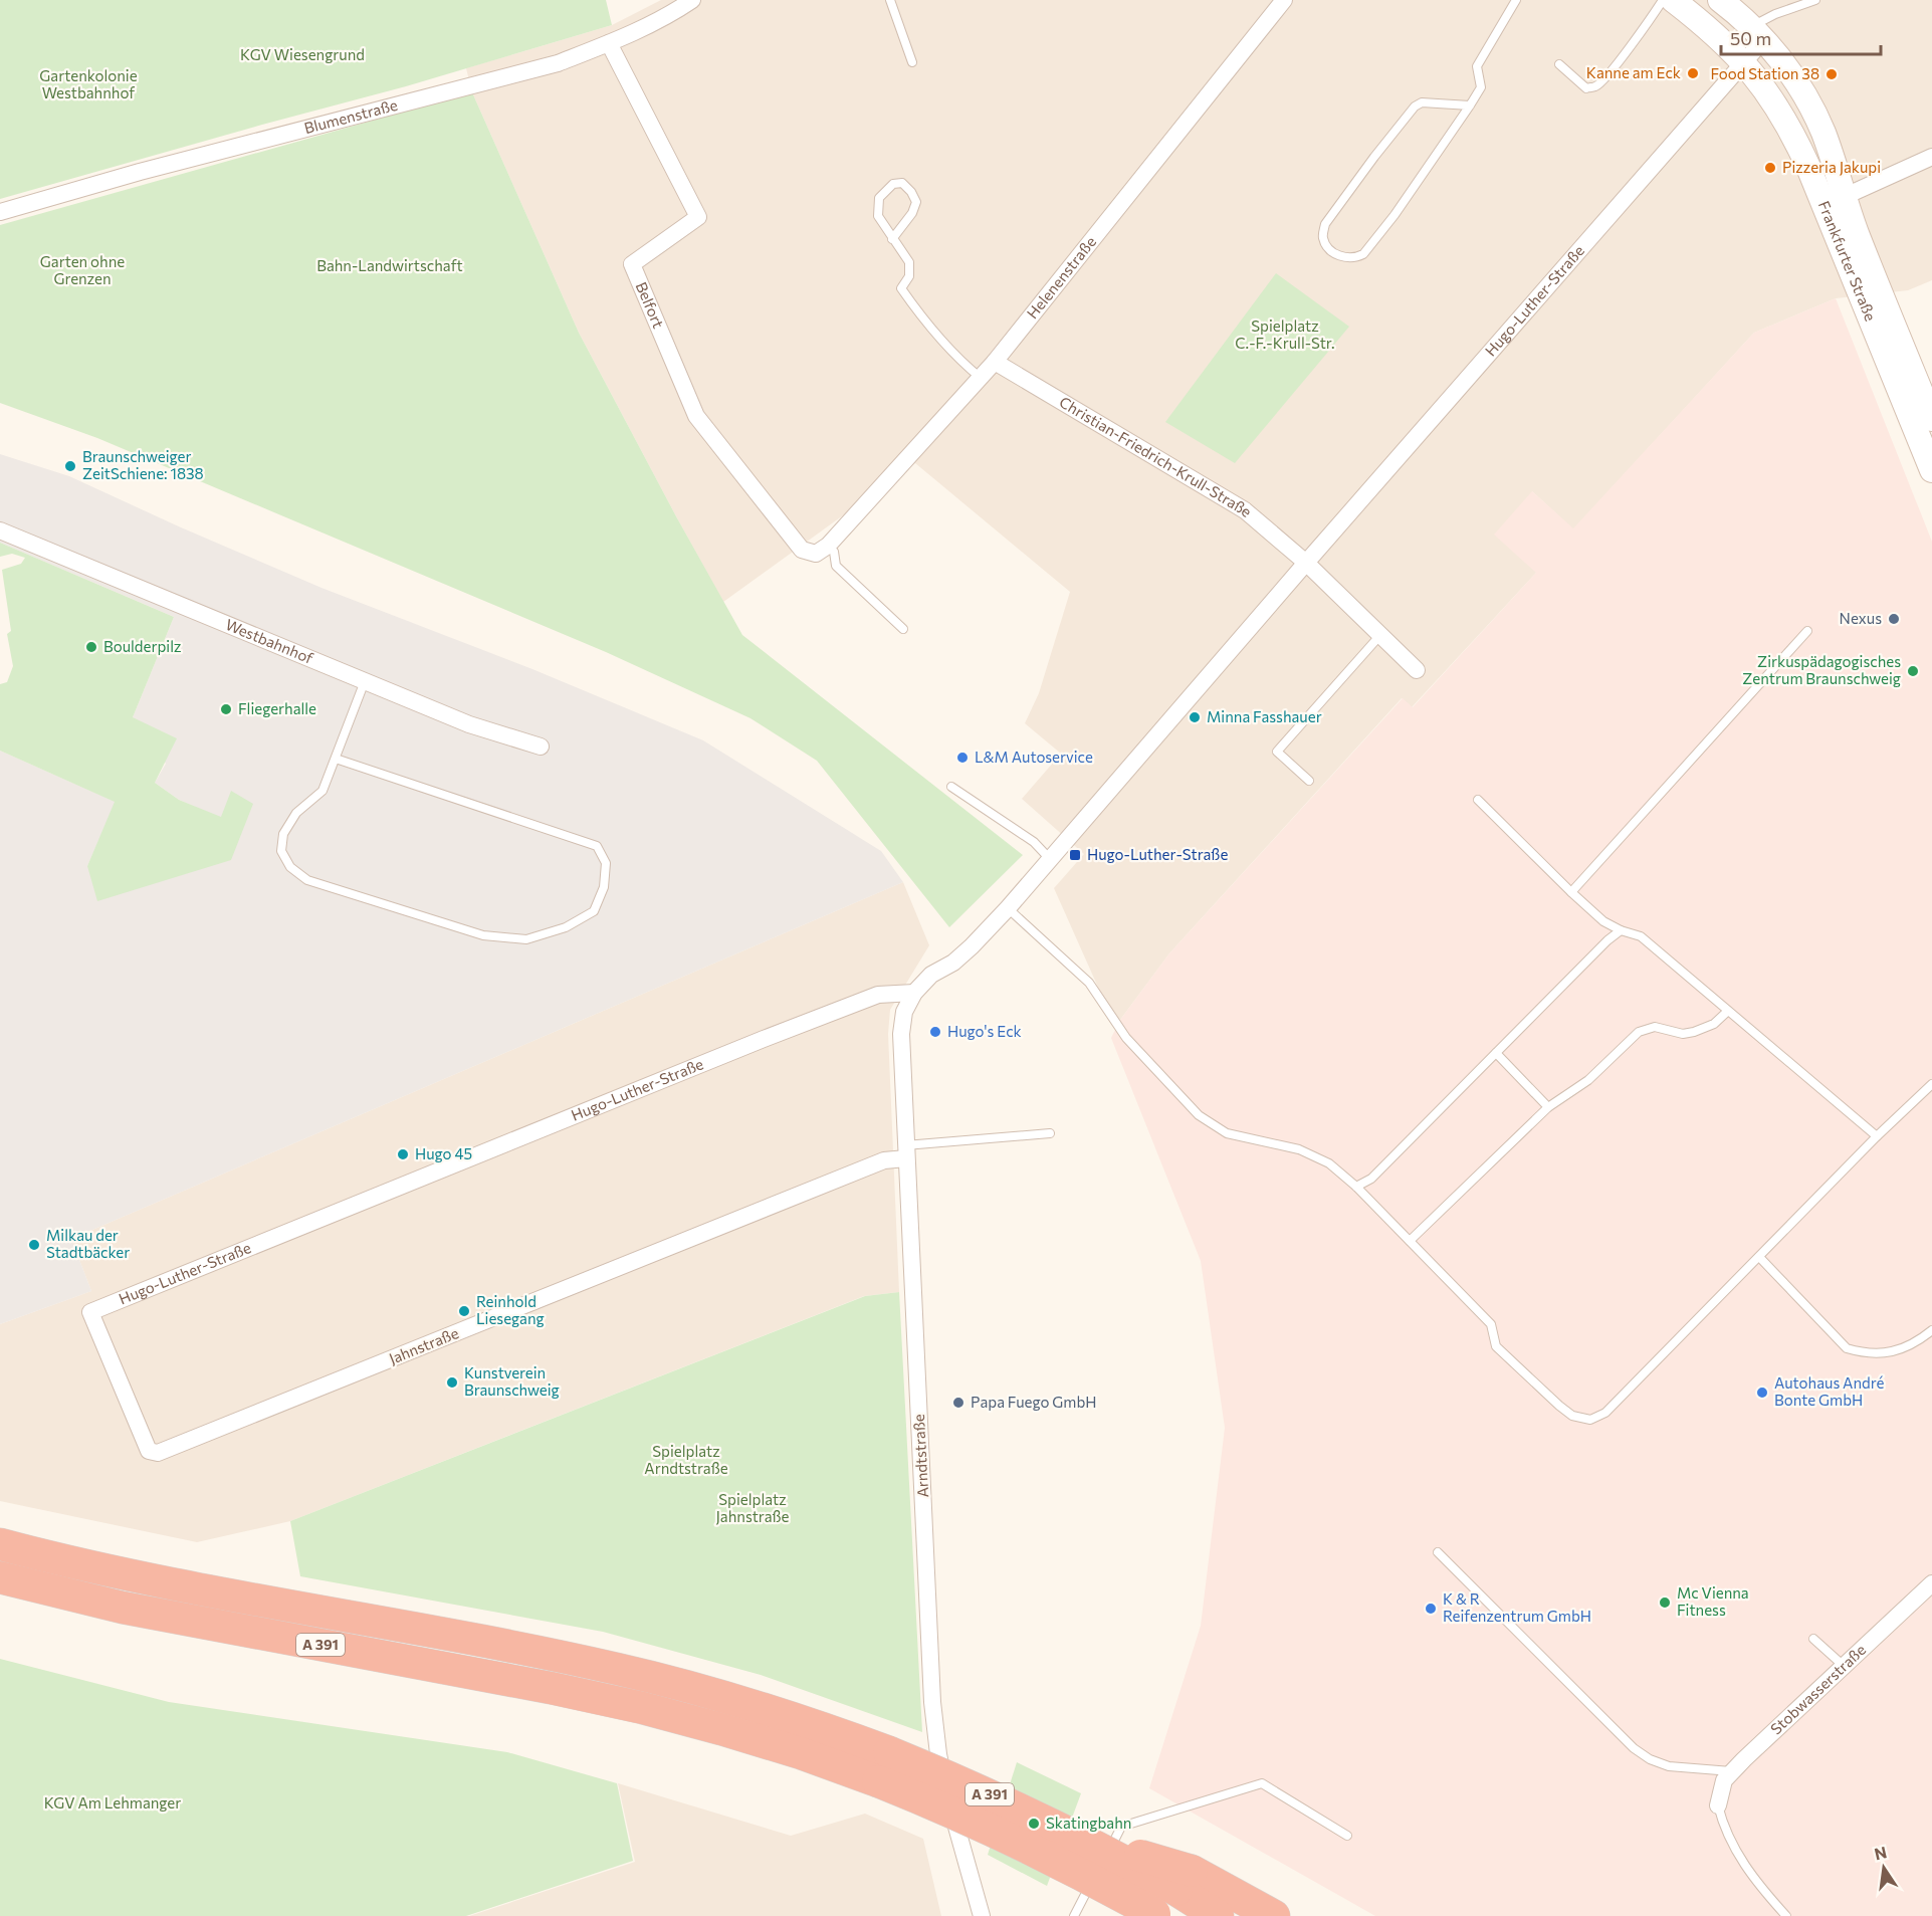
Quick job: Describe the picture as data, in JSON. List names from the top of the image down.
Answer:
{
  "streets": {
    "highway": ["A 391"],
    "main road": ["Frankfurter Straße"],
    "street": [
      "Blumenstraße",
      "Helenenstraße",
      "Hugo-Luther-Straße",
      "Belfort",
      "Christian-Friedrich-Krull-Straße",
      "Westbahnhof",
      "Jahnstraße",
      "Arndtstraße",
      "Stobwasserstraße"
    ]
  },
  "crossings": [
    ["Blumenstraße", "Belfort"],
    ["Frankfurter Straße", "Hugo-Luther-Straße"],
    ["Helenenstraße", "Belfort"],
    ["Helenenstraße", "Christian-Friedrich-Krull-Straße"],
    ["Hugo-Luther-Straße", "Christian-Friedrich-Krull-Straße"],
    ["Hugo-Luther-Straße", "Jahnstraße"],
    ["Hugo-Luther-Straße", "Arndtstraße"],
    ["Jahnstraße", "Arndtstraße"]
  ],
  "parks": [
    "KGV Wiesengrund",
    "Gartenkolonie Westbahnhof",
    "Garten ohne Grenzen",
    "Bahn-Landwirtschaft",
    "Spielplatz C.-F.-Krull-Str.",
    "Spielplatz Arndtstraße",
    "Spielplatz Jahnstraße",
    "KGV Am Lehmanger"
  ],
  "places": {
    "other": [
      "Kanne am Eck",
      "Food Station 38",
      "Pizzeria Jakupi",
      "Braunschweiger ZeitSchiene: 1838",
      "Nexus",
      "Boulderpilz",
      "Zirkuspädagogisches Zentrum Braunschweig",
      "Fliegerhalle",
      "Minna Fasshauer",
      "L&M Autoservice",
      "Hugo's Eck",
      "Hugo 45",
      "Milkau der Stadtbäcker",
      "Reinhold Liesegang",
      "Kunstverein Braunschweig",
      "Autohaus André Bonte GmbH",
      "Papa Fuego GmbH",
      "Mc Vienna Fitness",
      "K & R Reifenzentrum GmbH",
      "Skatingbahn"
    ],
    "transit": ["Hugo-Luther-Straße"]
  },
  "scale_bar": "50 m",
  "north": "top"
}
